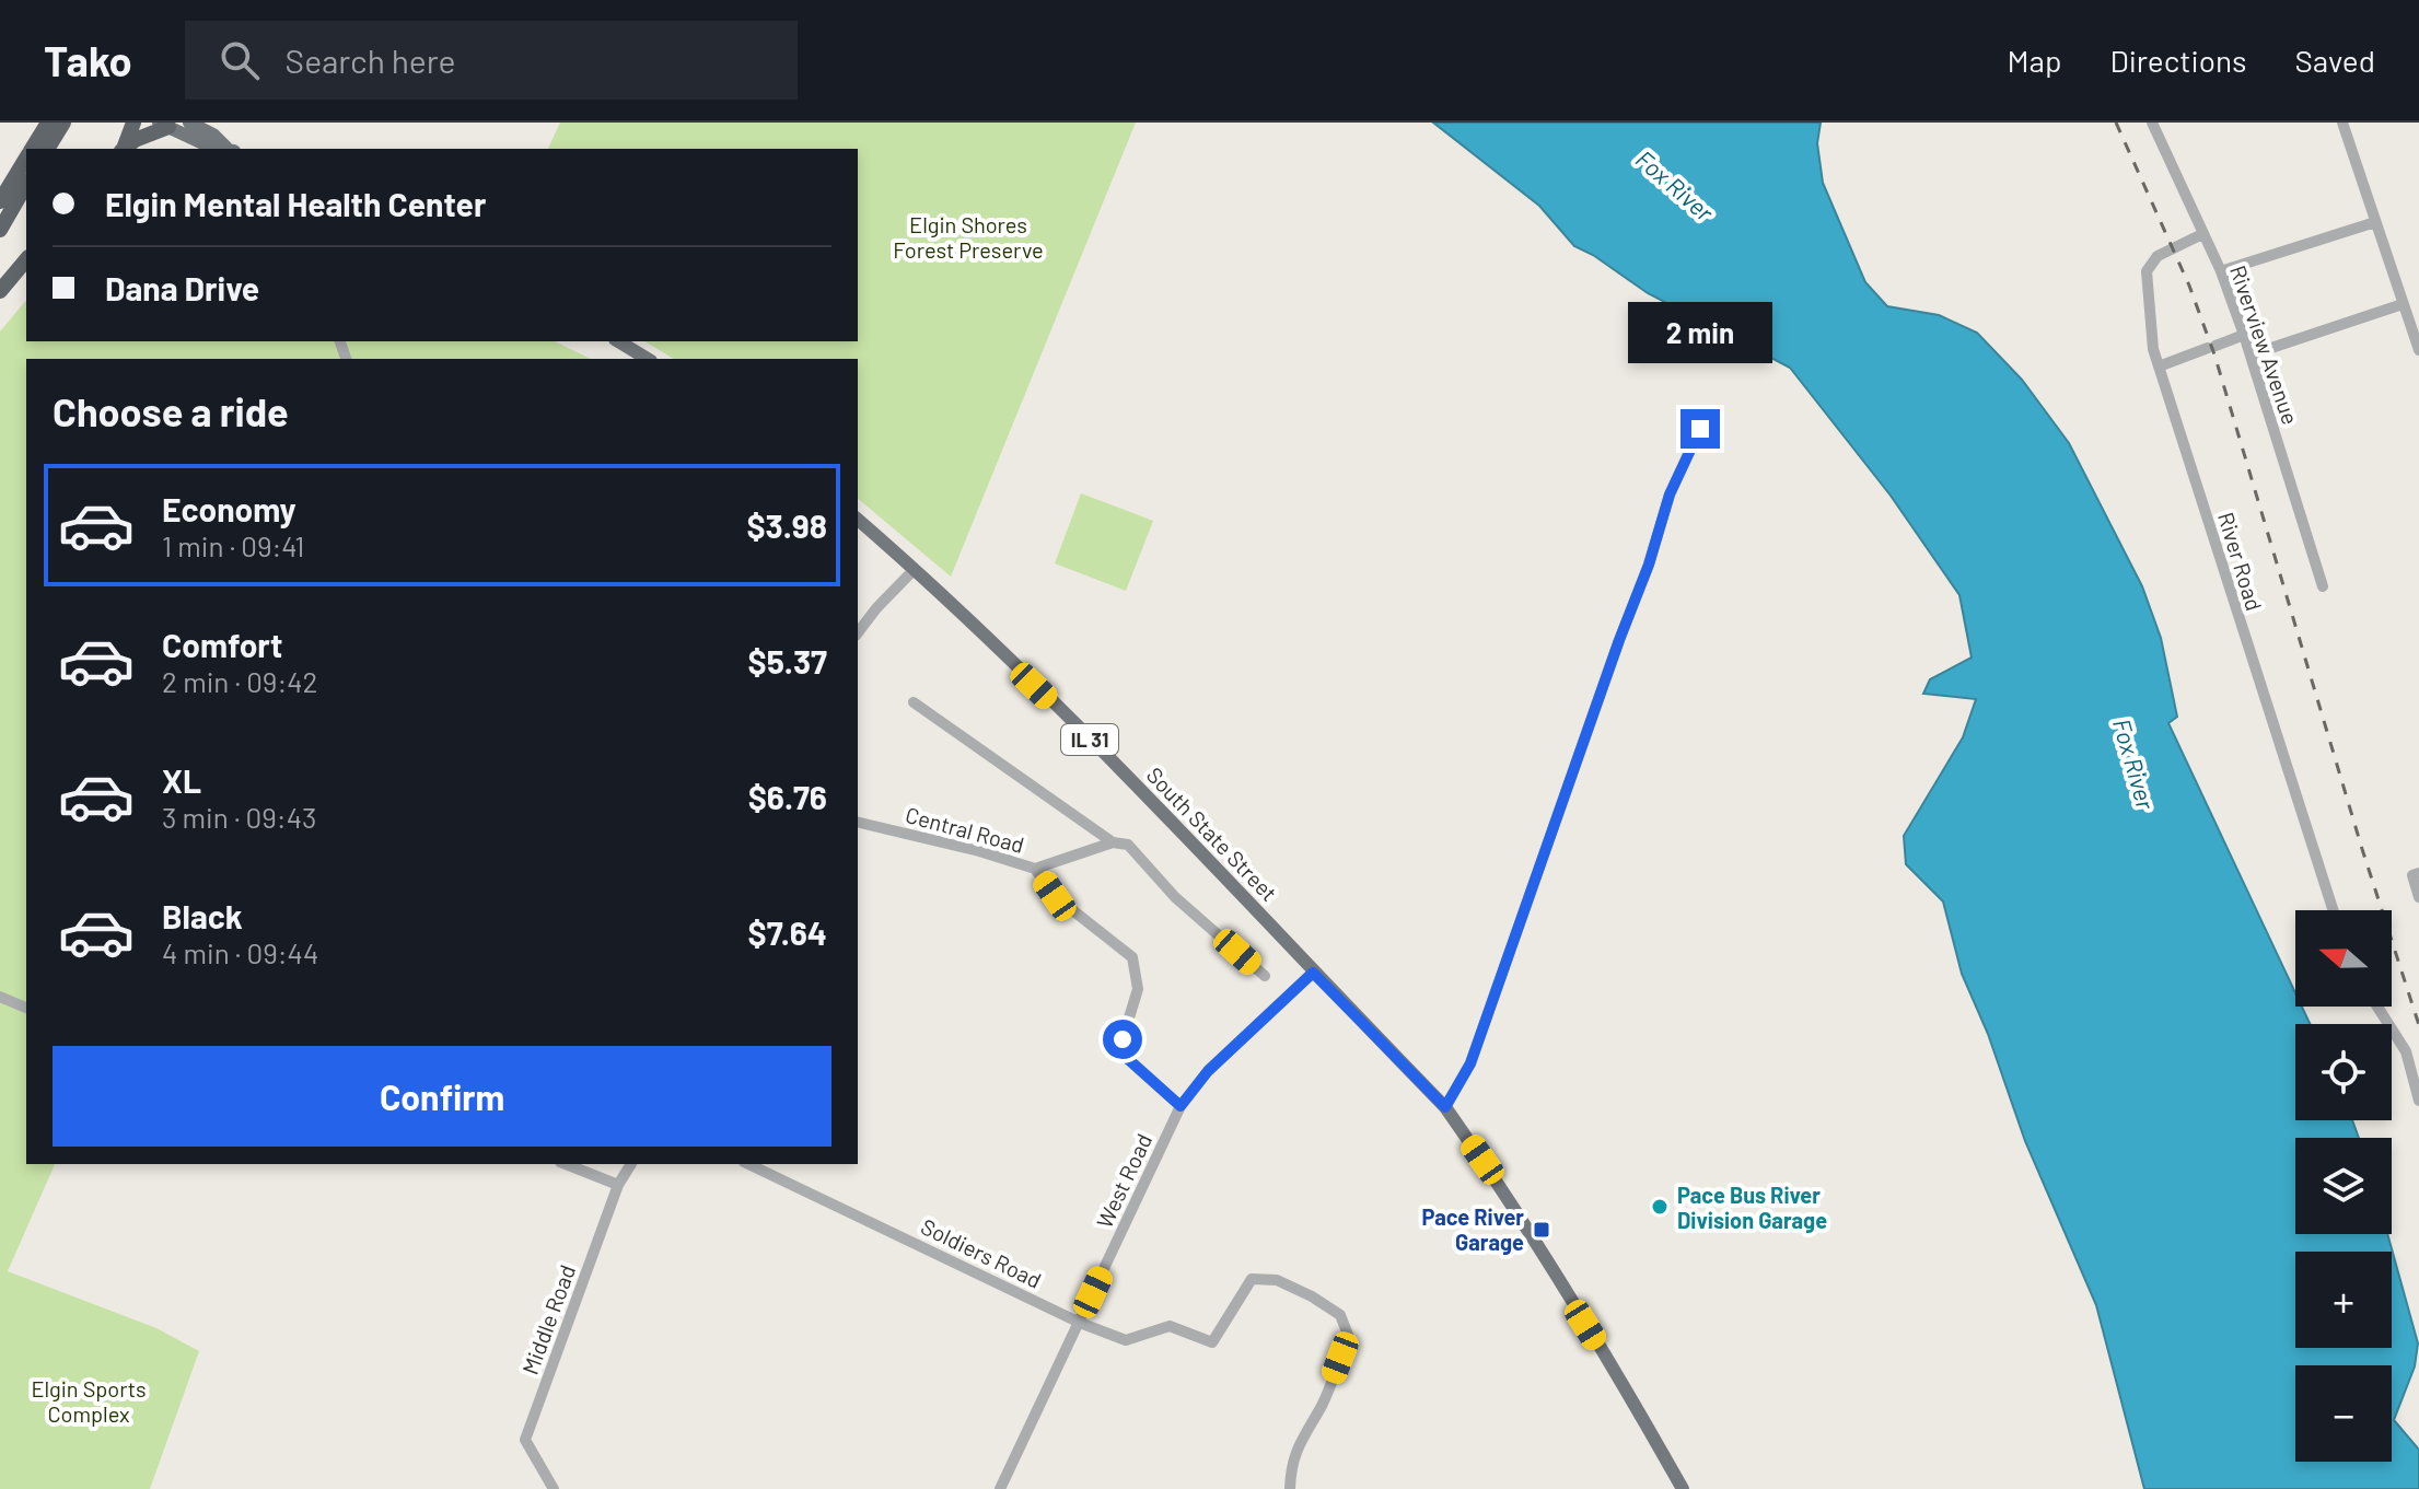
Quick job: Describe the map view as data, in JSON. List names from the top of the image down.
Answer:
{
  "streets": {
    "main road": ["IL 31", "South State Street"],
    "street": [
      "Riverview Avenue",
      "River Road",
      "Central Road",
      "West Road",
      "Soldiers Road",
      "Middle Road"
    ]
  },
  "crossings": [
    ["Riverview Avenue", "River Road"],
    ["South State Street", "West Road"],
    ["West Road", "Soldiers Road"]
  ],
  "water": ["Fox River"],
  "parks": ["Elgin Shores Forest Preserve", "Elgin Sports Complex"],
  "places": {
    "other": ["Pace Bus River Division Garage"],
    "transit": ["Pace River Garage"]
  },
  "north": "left",
  "page": {
    "header": "Tako",
    "search": "Search here",
    "nav": ["Map", "Directions", "Saved"],
    "banner": ["Elgin Mental Health Center", "Dana Drive"],
    "bubble": "2 min",
    "heading": "Choose a ride",
    "list": [
      {
        "name": "Economy",
        "note": "1 min · 09:41",
        "value": "$3.98"
      },
      {
        "name": "Comfort",
        "note": "2 min · 09:42",
        "value": "$5.37"
      },
      {
        "name": "XL",
        "note": "3 min · 09:43",
        "value": "$6.76"
      },
      {
        "name": "Black",
        "note": "4 min · 09:44",
        "value": "$7.64"
      }
    ],
    "map_buttons": ["+", "−"],
    "buttons": "Confirm"
  }
}
